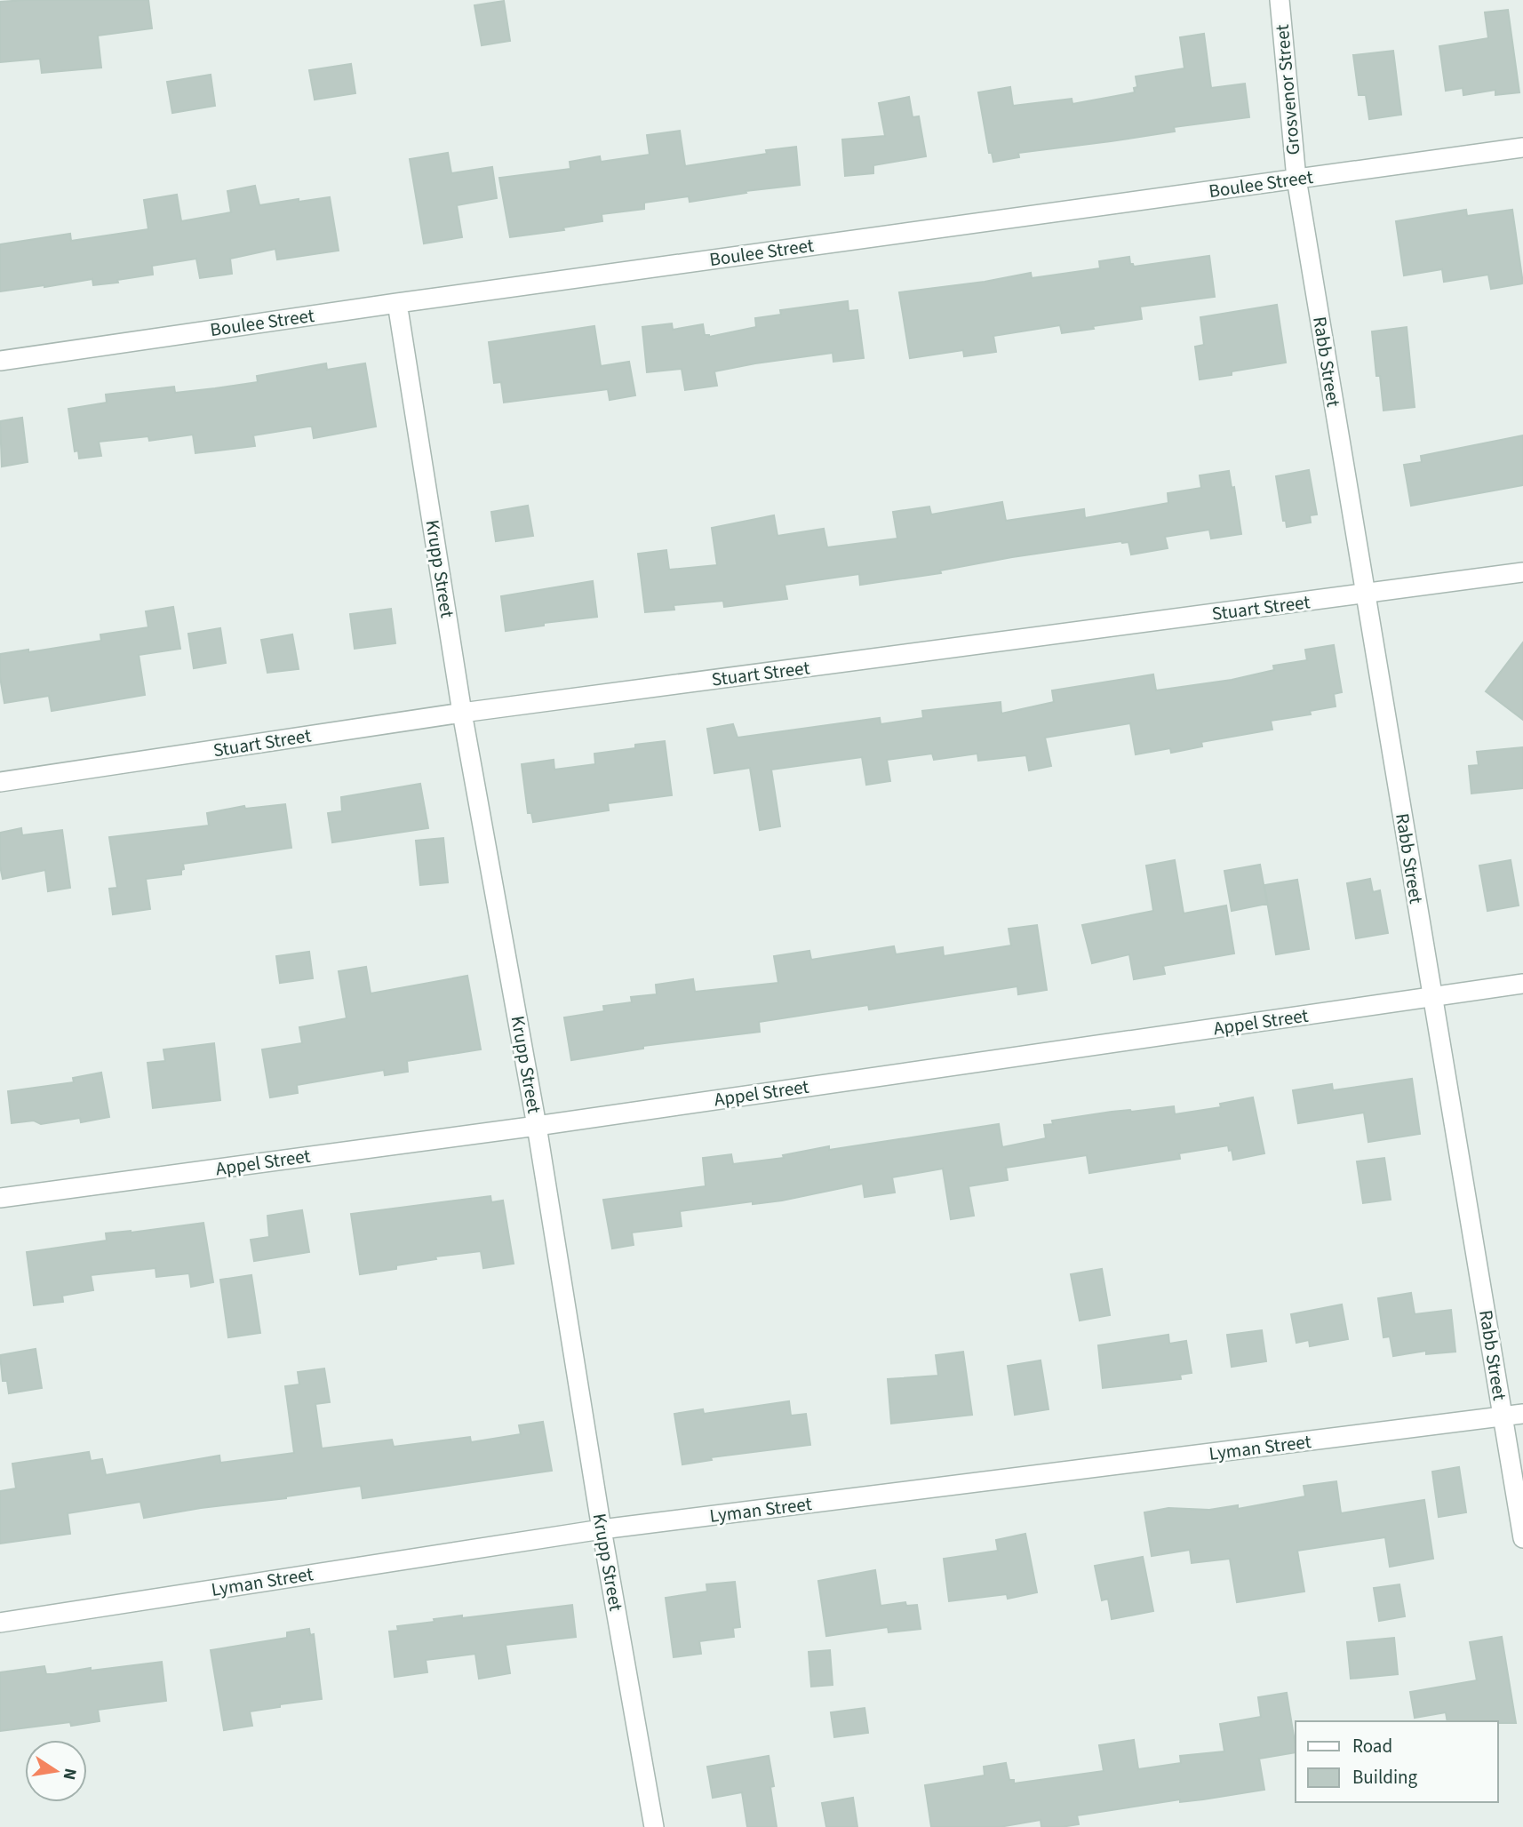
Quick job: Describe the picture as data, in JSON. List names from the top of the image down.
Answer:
{
  "streets": {
    "street": [
      "Grosvenor Street",
      "Boulee Street",
      "Rabb Street",
      "Krupp Street",
      "Stuart Street",
      "Appel Street",
      "Lyman Street"
    ]
  },
  "crossings": [
    ["Grosvenor Street", "Boulee Street"],
    ["Grosvenor Street", "Rabb Street"],
    ["Boulee Street", "Rabb Street"],
    ["Boulee Street", "Krupp Street"],
    ["Rabb Street", "Stuart Street"],
    ["Rabb Street", "Appel Street"],
    ["Rabb Street", "Lyman Street"],
    ["Krupp Street", "Stuart Street"],
    ["Krupp Street", "Appel Street"],
    ["Krupp Street", "Lyman Street"]
  ],
  "legend": ["Road", "Building"],
  "north": "right"
}
